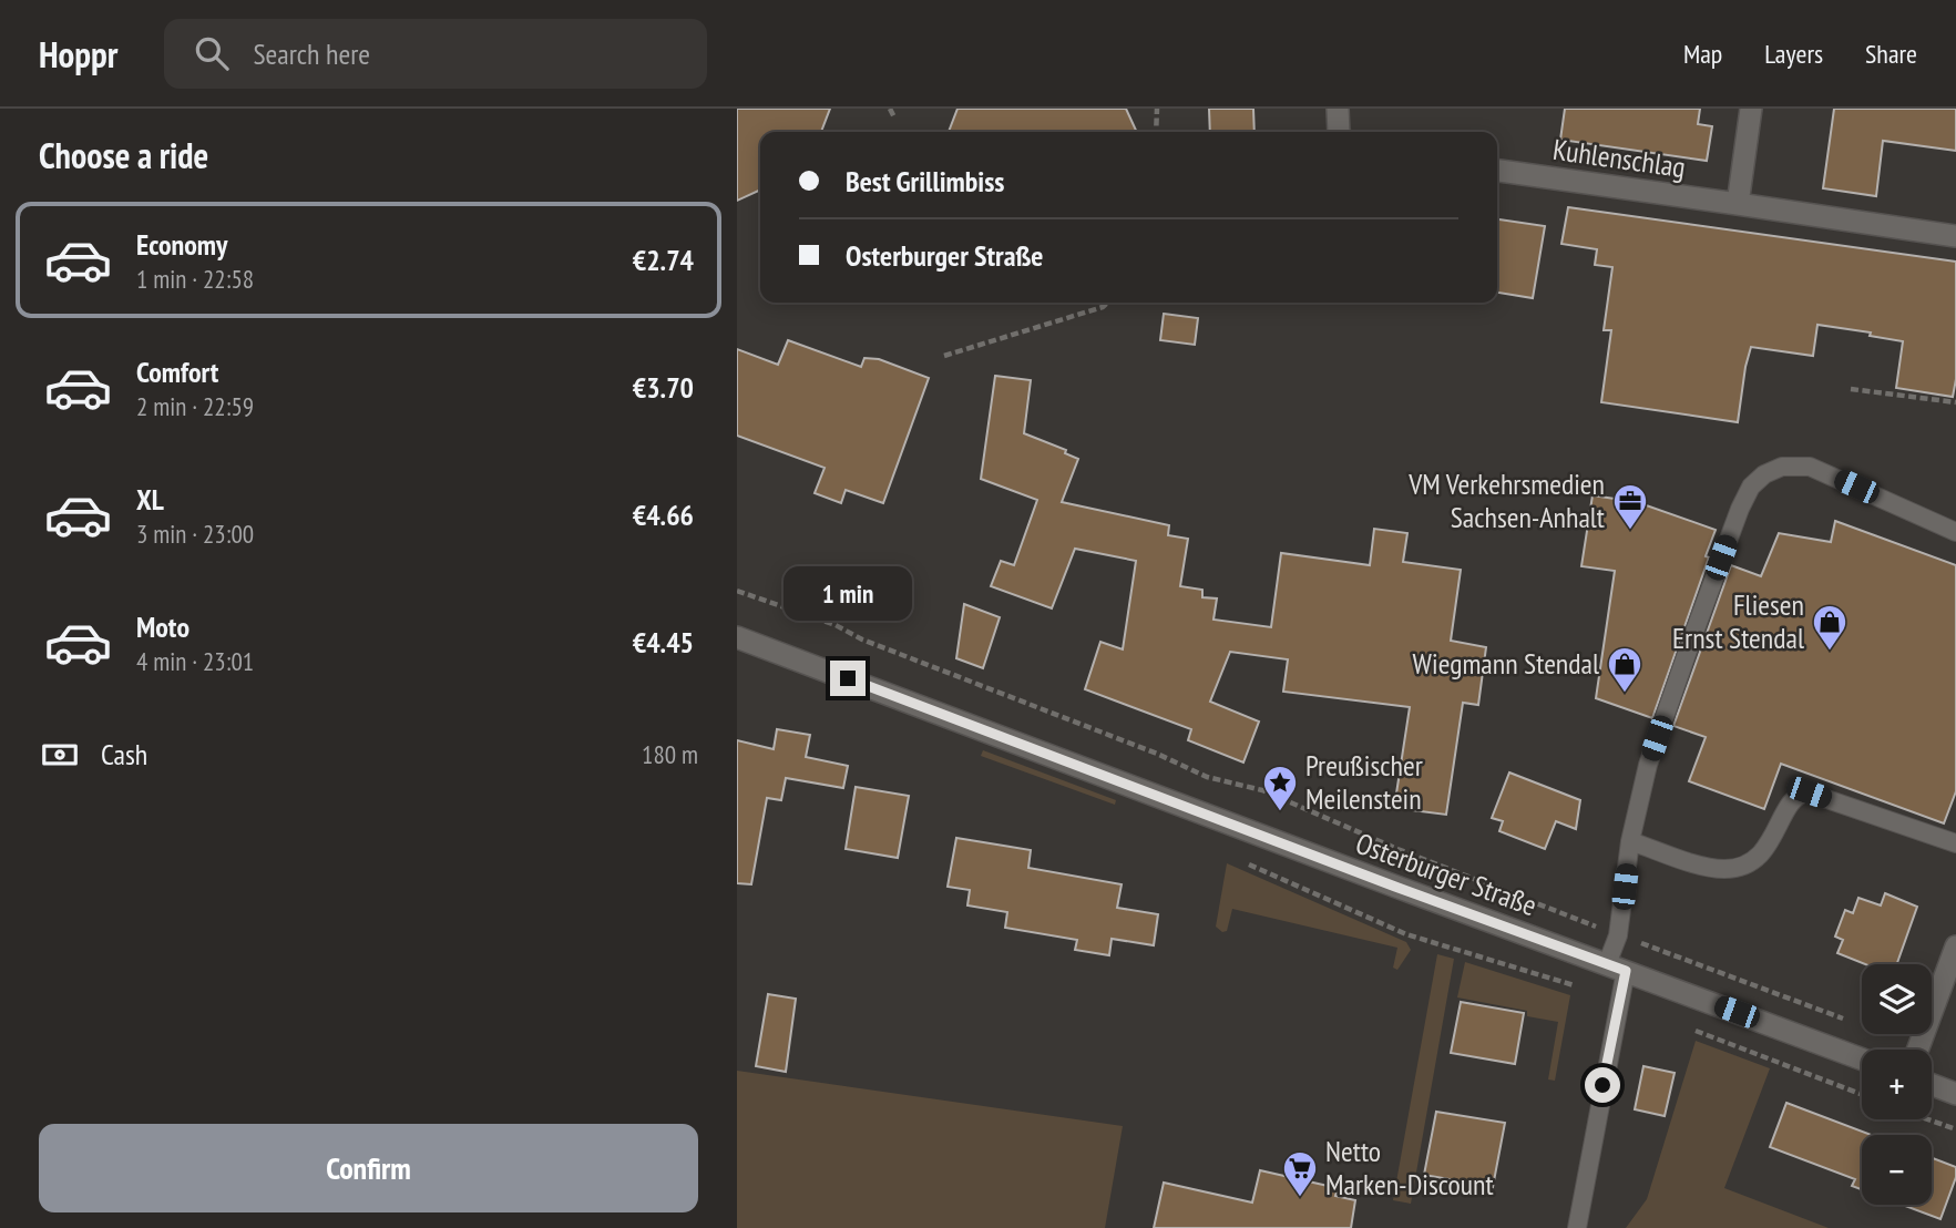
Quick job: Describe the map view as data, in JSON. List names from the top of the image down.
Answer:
{
  "streets": {
    "street": ["Kuhlenschlag", "Osterburger Straße"]
  },
  "places": {
    "office": ["VM Verkehrsmedien Sachsen-Anhalt"],
    "shop": ["Fliesen Ernst Stendal", "Wiegmann Stendal"],
    "place": ["Preußischer Meilenstein"],
    "supermarket": ["Netto Marken-Discount"]
  },
  "page": {
    "header": "Hoppr",
    "search": "Search here",
    "nav": ["Map", "Layers", "Share"],
    "heading": "Choose a ride",
    "banner": ["Best Grillimbiss", "Osterburger Straße"],
    "list": [
      {
        "name": "Economy",
        "note": "1 min · 22:58",
        "value": "€2.74"
      },
      {
        "name": "Comfort",
        "note": "2 min · 22:59",
        "value": "€3.70"
      },
      {
        "name": "XL",
        "note": "3 min · 23:00",
        "value": "€4.66"
      },
      {
        "name": "Moto",
        "note": "4 min · 23:01",
        "value": "€4.45"
      }
    ],
    "bubble": "1 min",
    "pay": ["Cash", "180 m"],
    "map_buttons": ["+", "−"],
    "buttons": "Confirm"
  }
}
